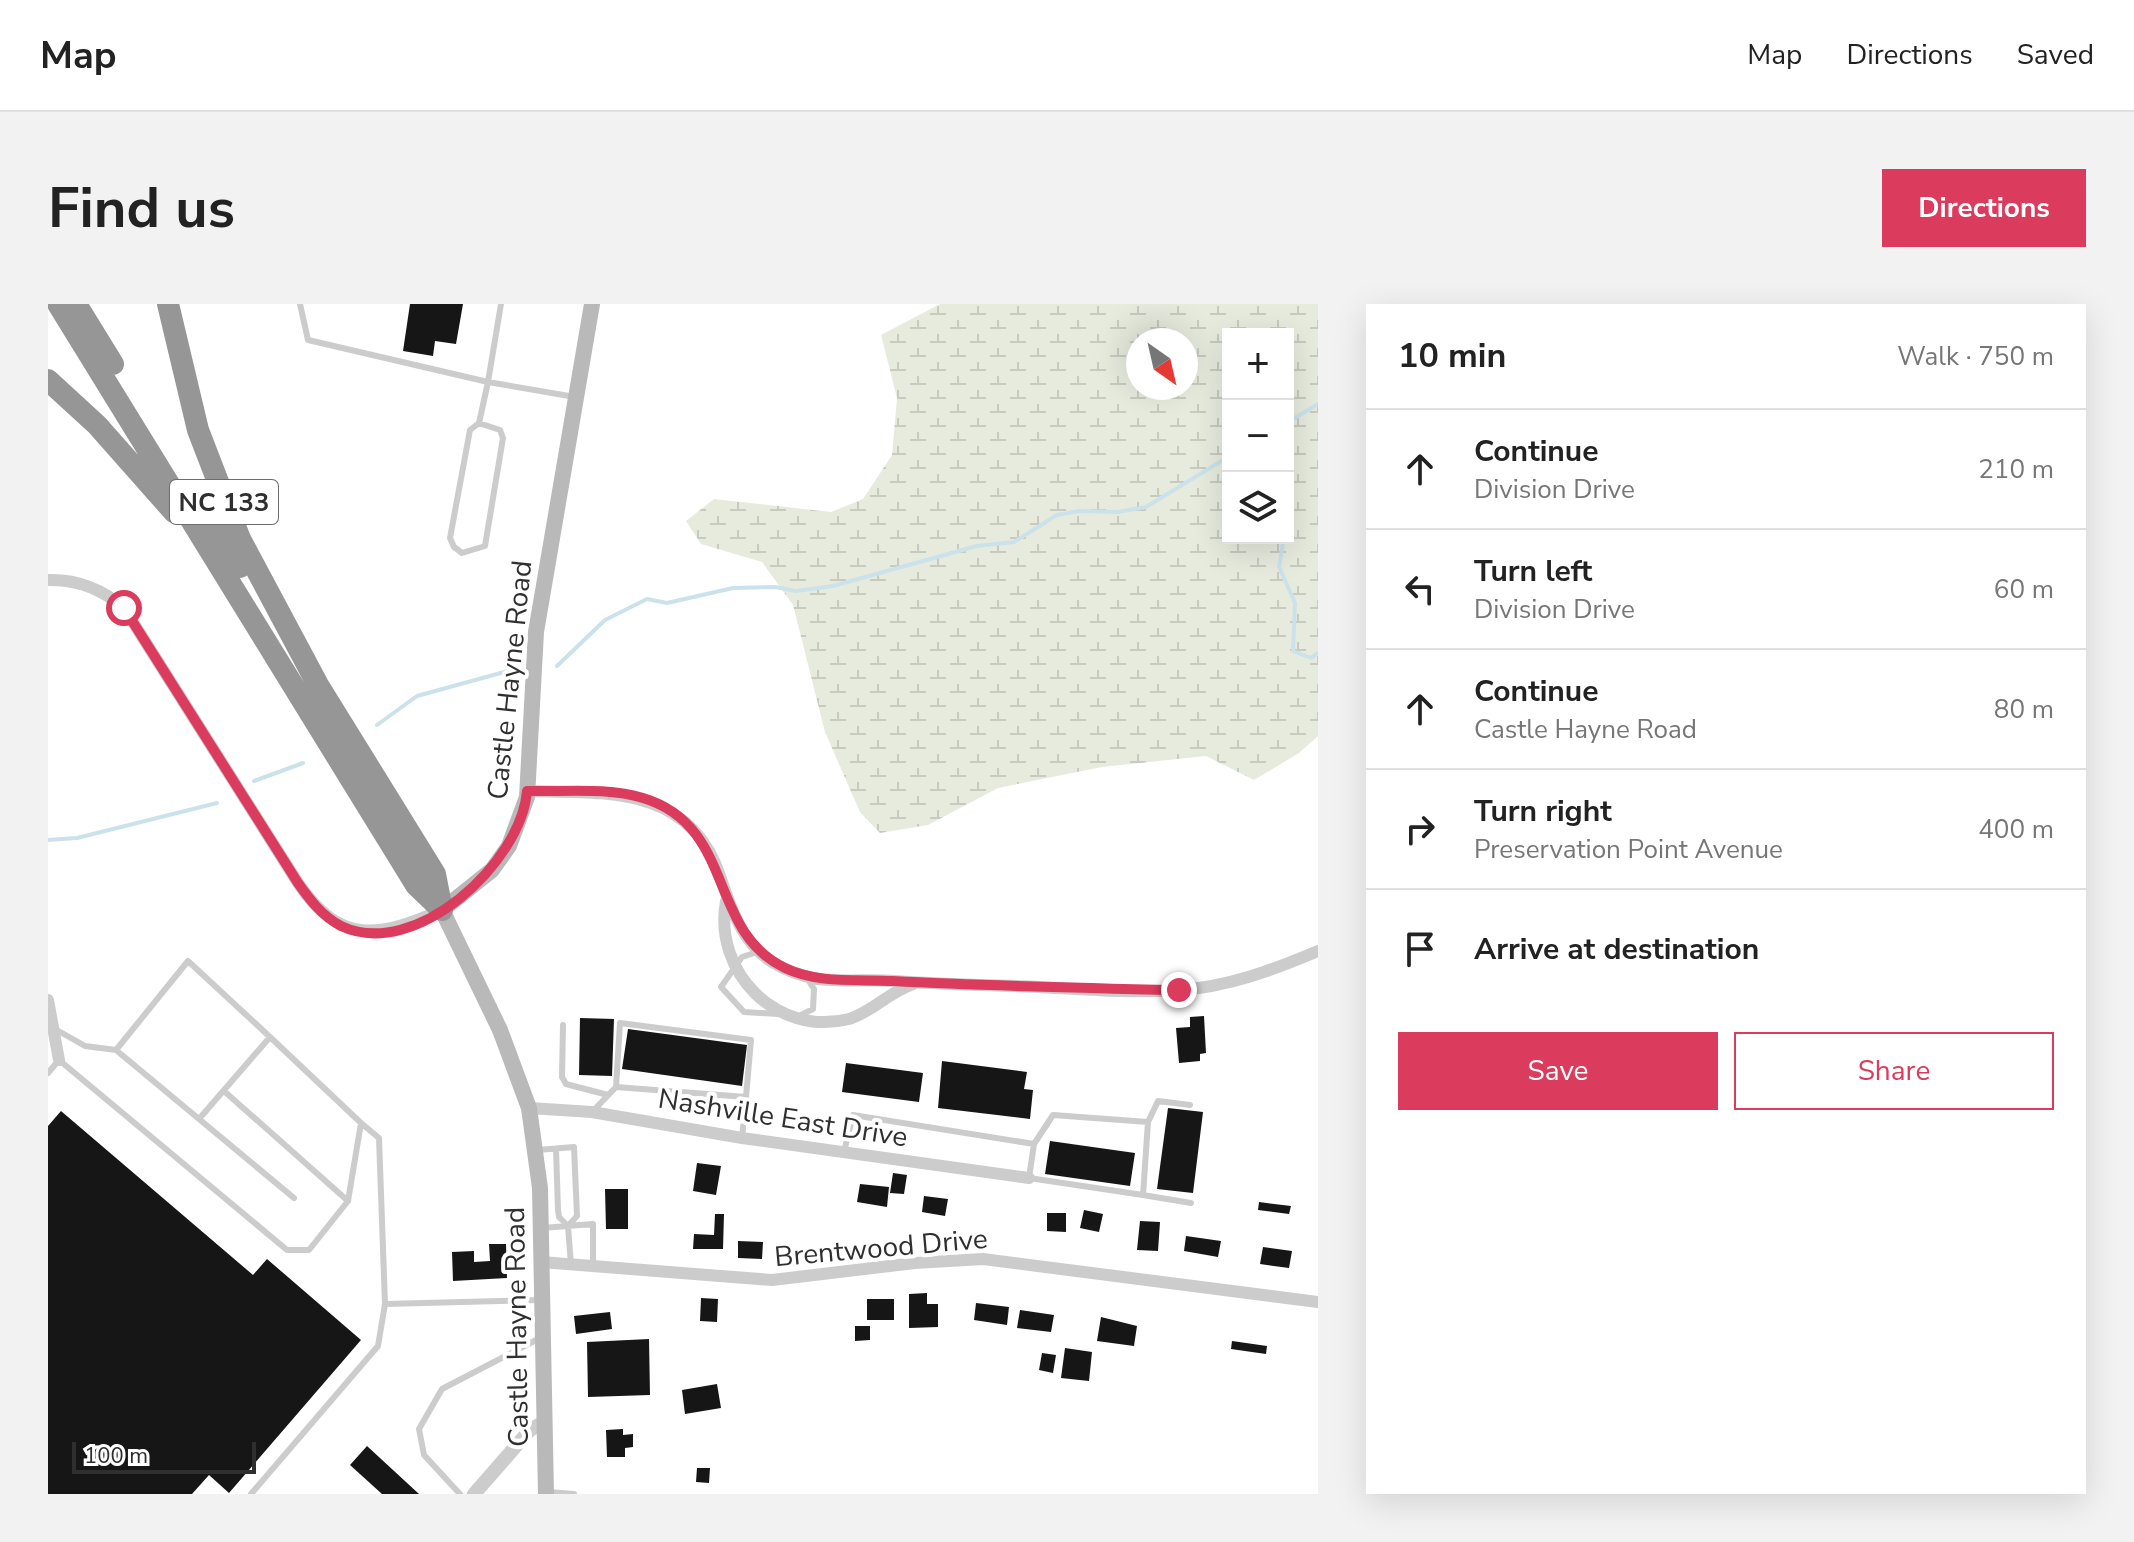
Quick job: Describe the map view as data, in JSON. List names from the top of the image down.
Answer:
{
  "streets": {
    "highway": ["NC 133"],
    "main road": ["Castle Hayne Road"],
    "street": ["Nashville East Drive", "Brentwood Drive"]
  },
  "crossings": [
    ["NC 133", "Castle Hayne Road"],
    ["Castle Hayne Road", "Nashville East Drive"],
    ["Castle Hayne Road", "Brentwood Drive"]
  ],
  "scale_bar": "100 m",
  "north": "bottom right",
  "page": {
    "header": "Map",
    "nav": ["Map", "Directions", "Saved"],
    "buttons": [
      "Directions",
      ["Save", "Share"]
    ],
    "title": "Find us",
    "heading": ["10 min", "Walk · 750 m"],
    "map_buttons": ["+", "−"],
    "list": [
      ["Continue", "Division Drive", "210 m"],
      ["Turn left", "Division Drive", "60 m"],
      ["Continue", "Castle Hayne Road", "80 m"],
      ["Turn right", "Preservation Point Avenue", "400 m"],
      "Arrive at destination"
    ],
    "scale": "100 m"
  }
}
